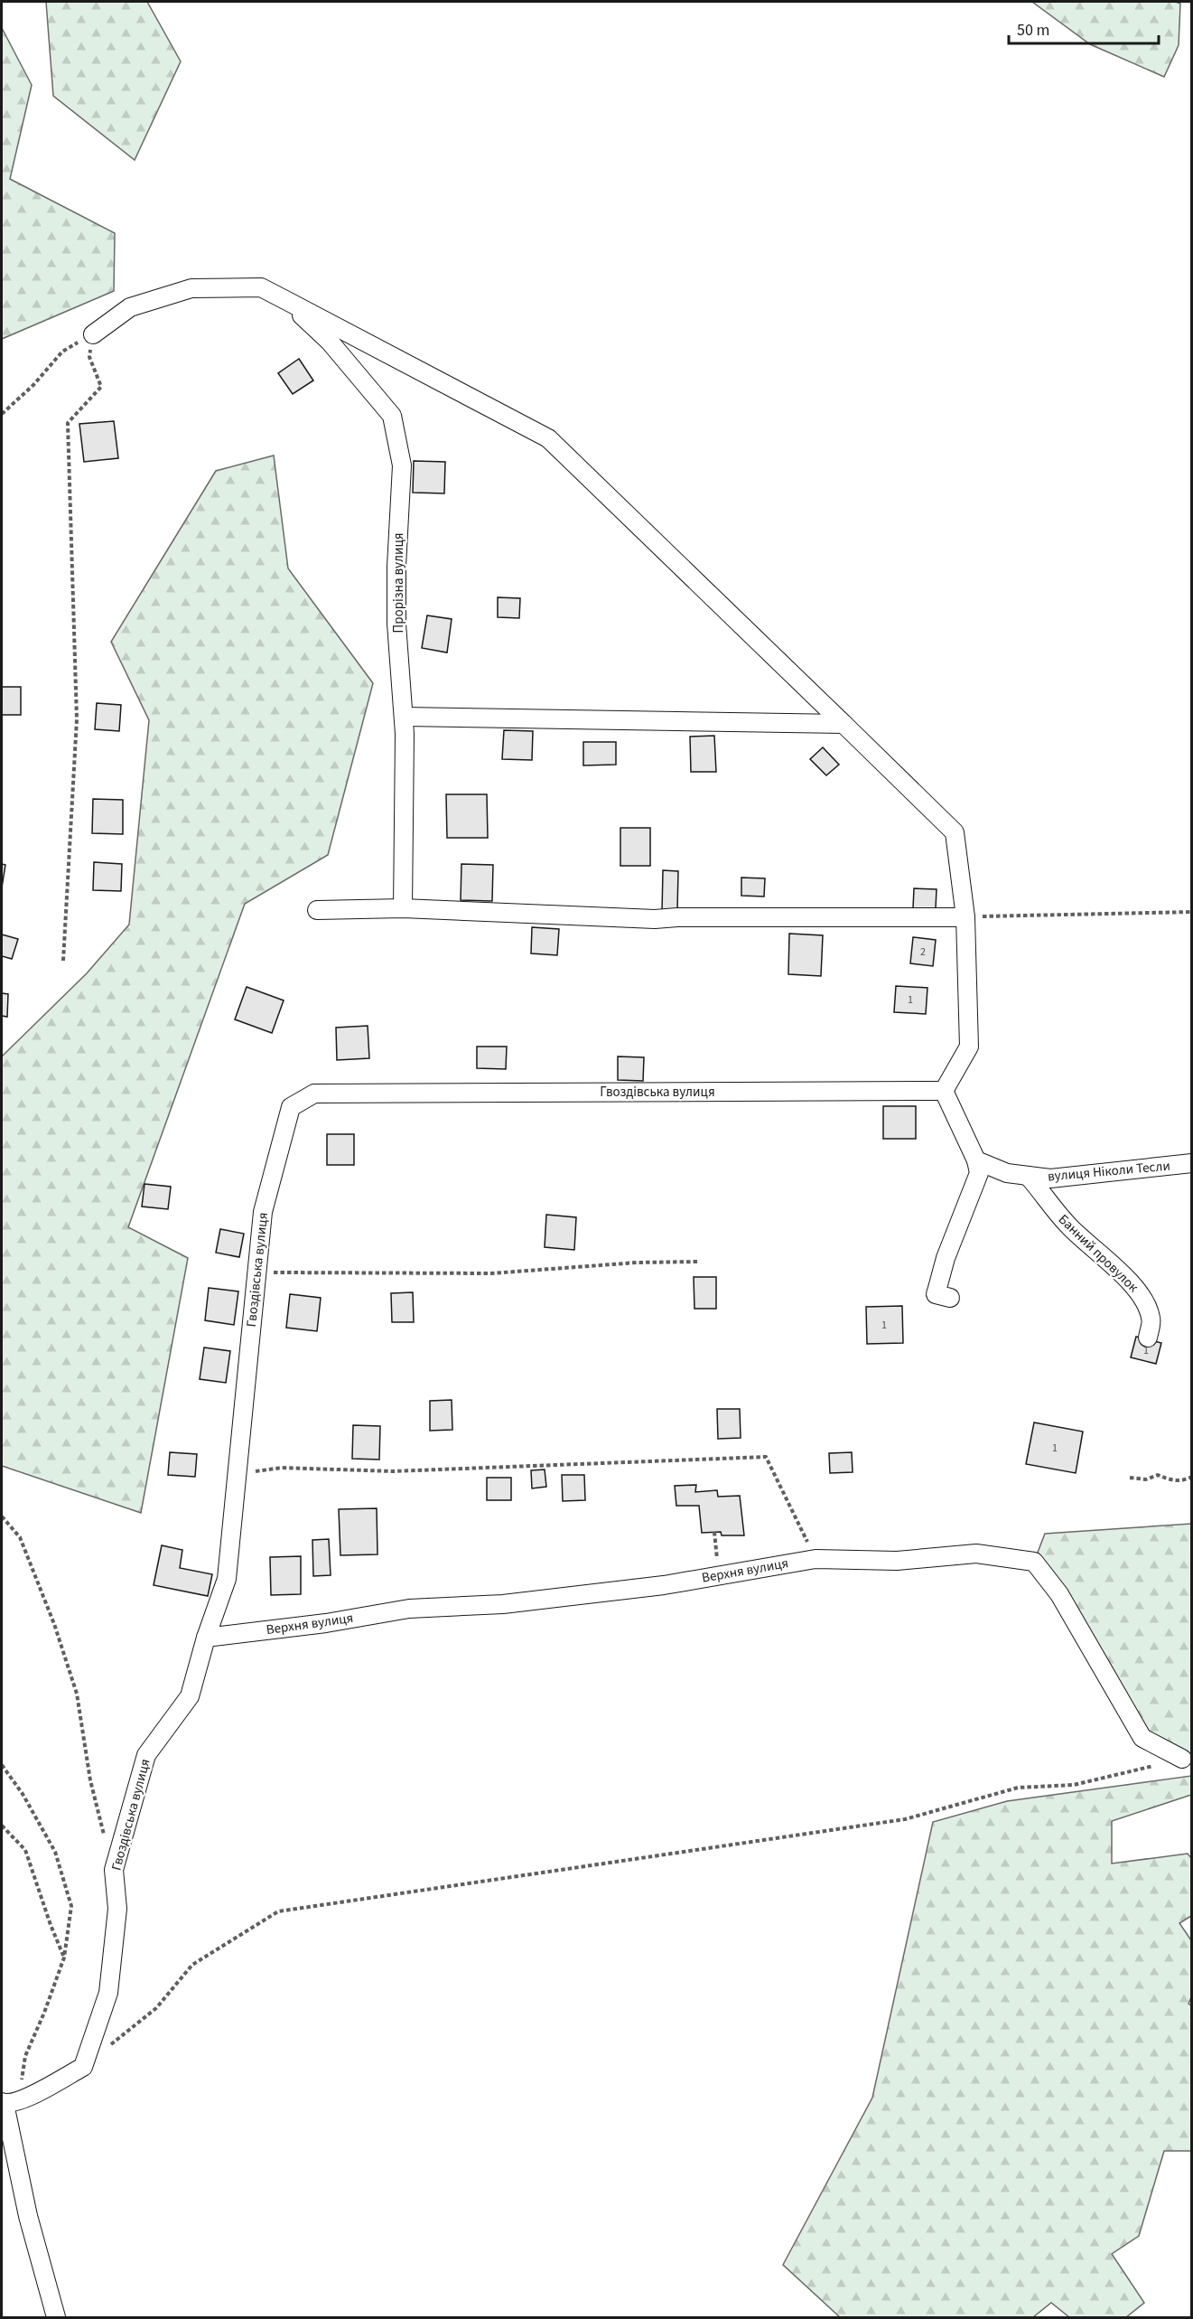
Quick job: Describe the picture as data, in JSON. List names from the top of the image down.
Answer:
{
  "streets": {
    "street": [
      "Прорізна вулиця",
      "Гвоздівська вулиця",
      "вулиця Ніколи Тесли",
      "Банний провулок",
      "Верхня вулиця"
    ]
  },
  "crossings": [
    ["Гвоздівська вулиця", "Верхня вулиця"],
    ["вулиця Ніколи Тесли", "Банний провулок"]
  ],
  "house_numbers": [
    "2",
    "1",
    "1",
    "1",
    "1"
  ],
  "scale_bar": "50 m"
}
